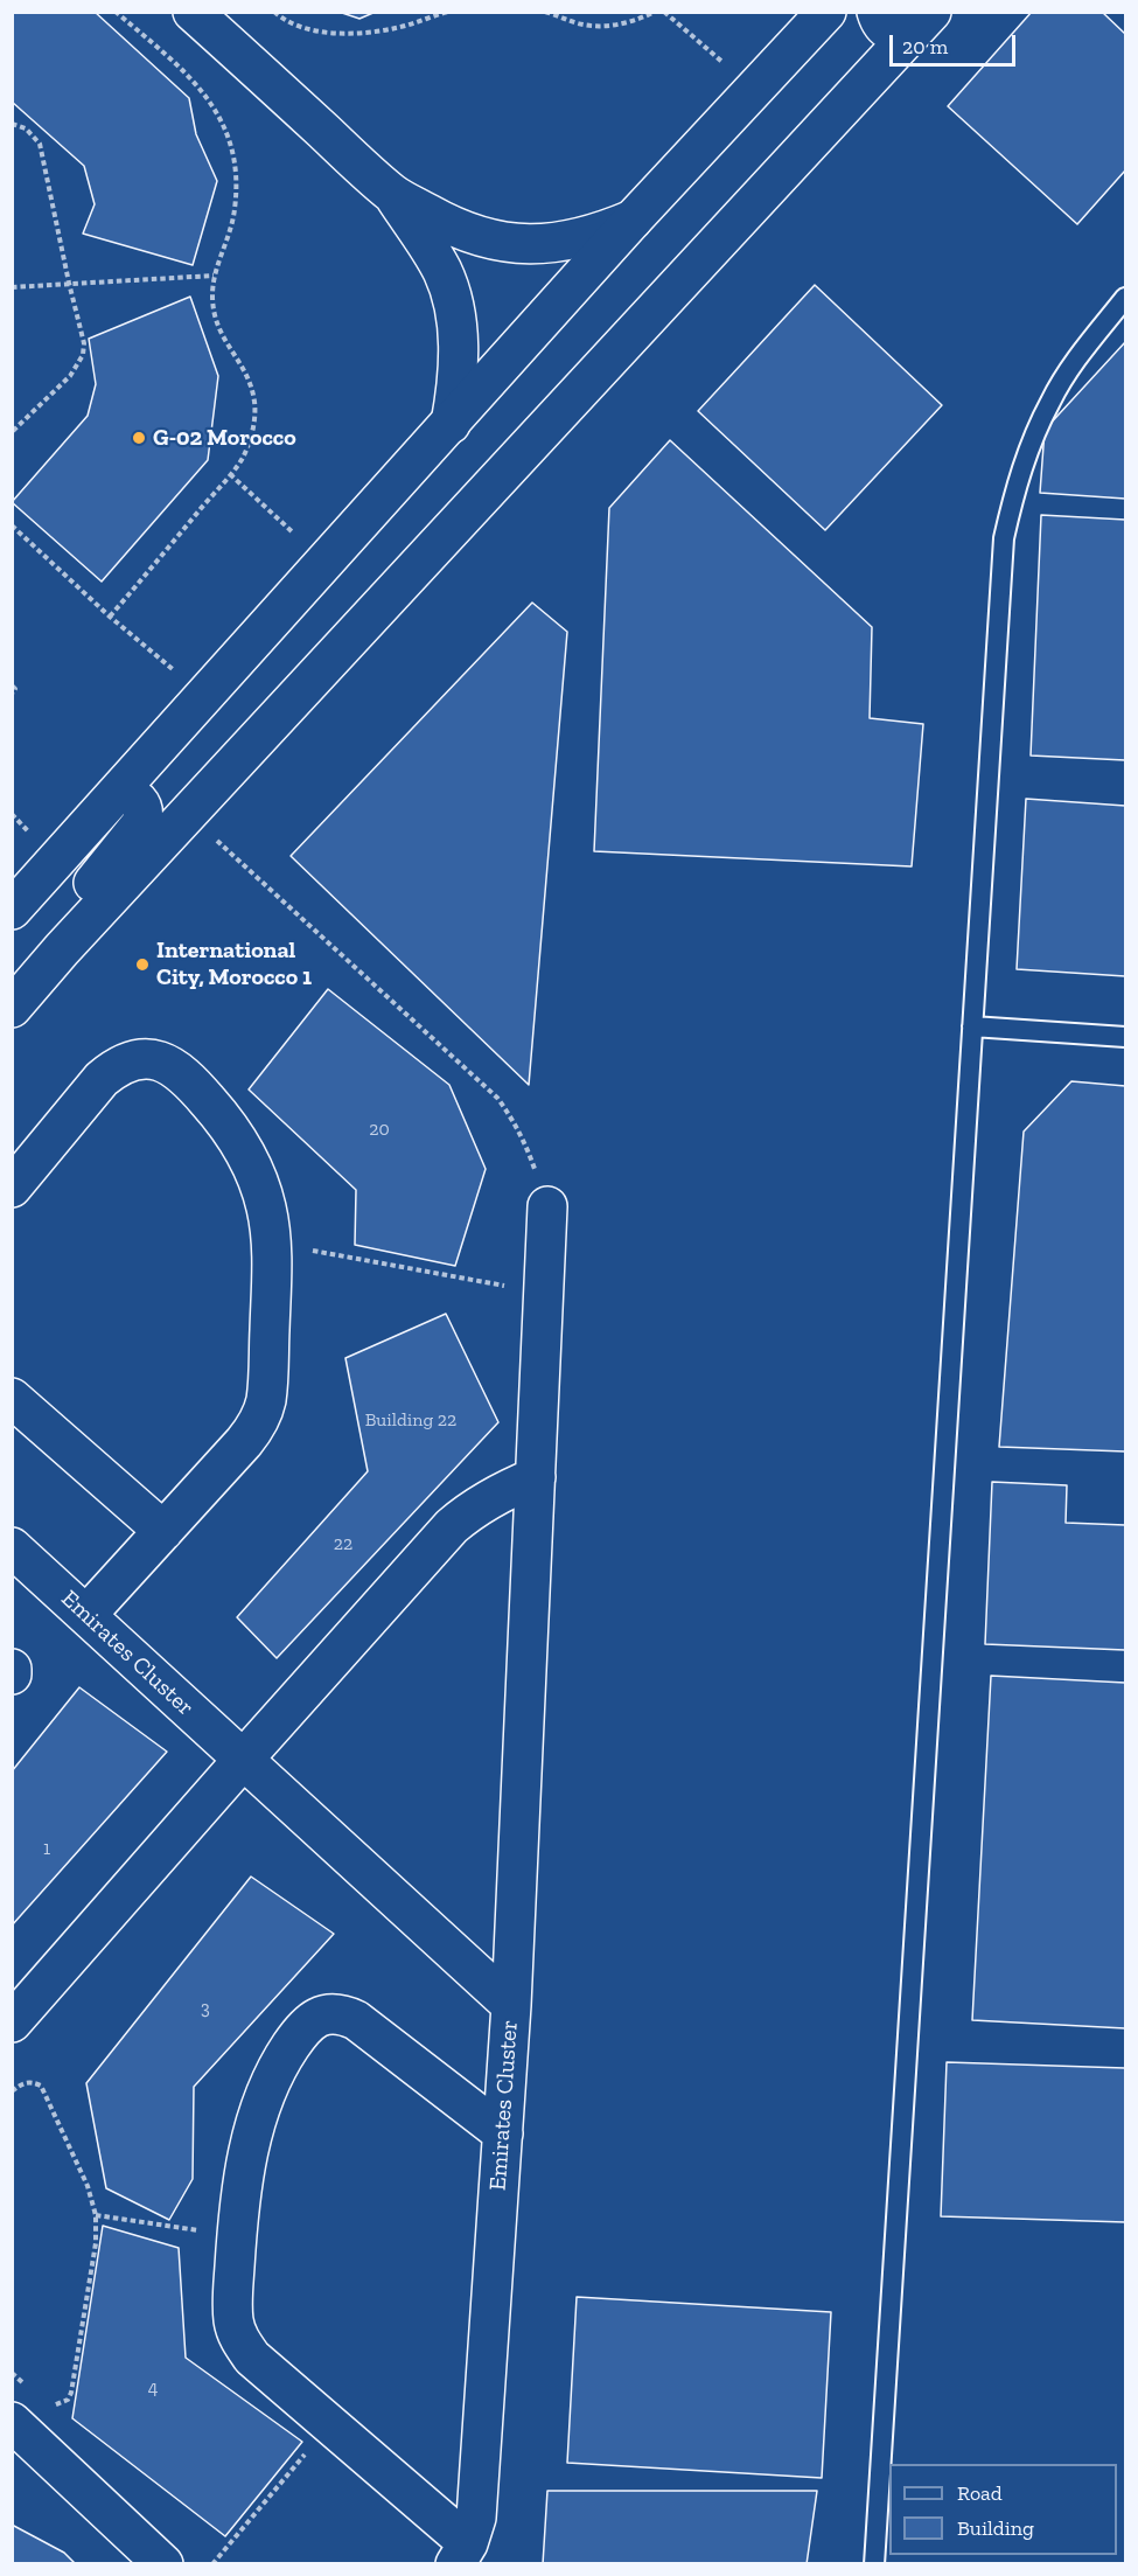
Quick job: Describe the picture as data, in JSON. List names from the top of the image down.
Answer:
{
  "streets": {
    "street": ["Emirates Cluster"]
  },
  "places": ["G-02 Morocco", "International City, Morocco 1"],
  "house_numbers": [
    "20",
    "Building 22",
    "22",
    "1",
    "3",
    "4"
  ],
  "legend": ["Road", "Building"],
  "scale_bar": "20 m"
}
